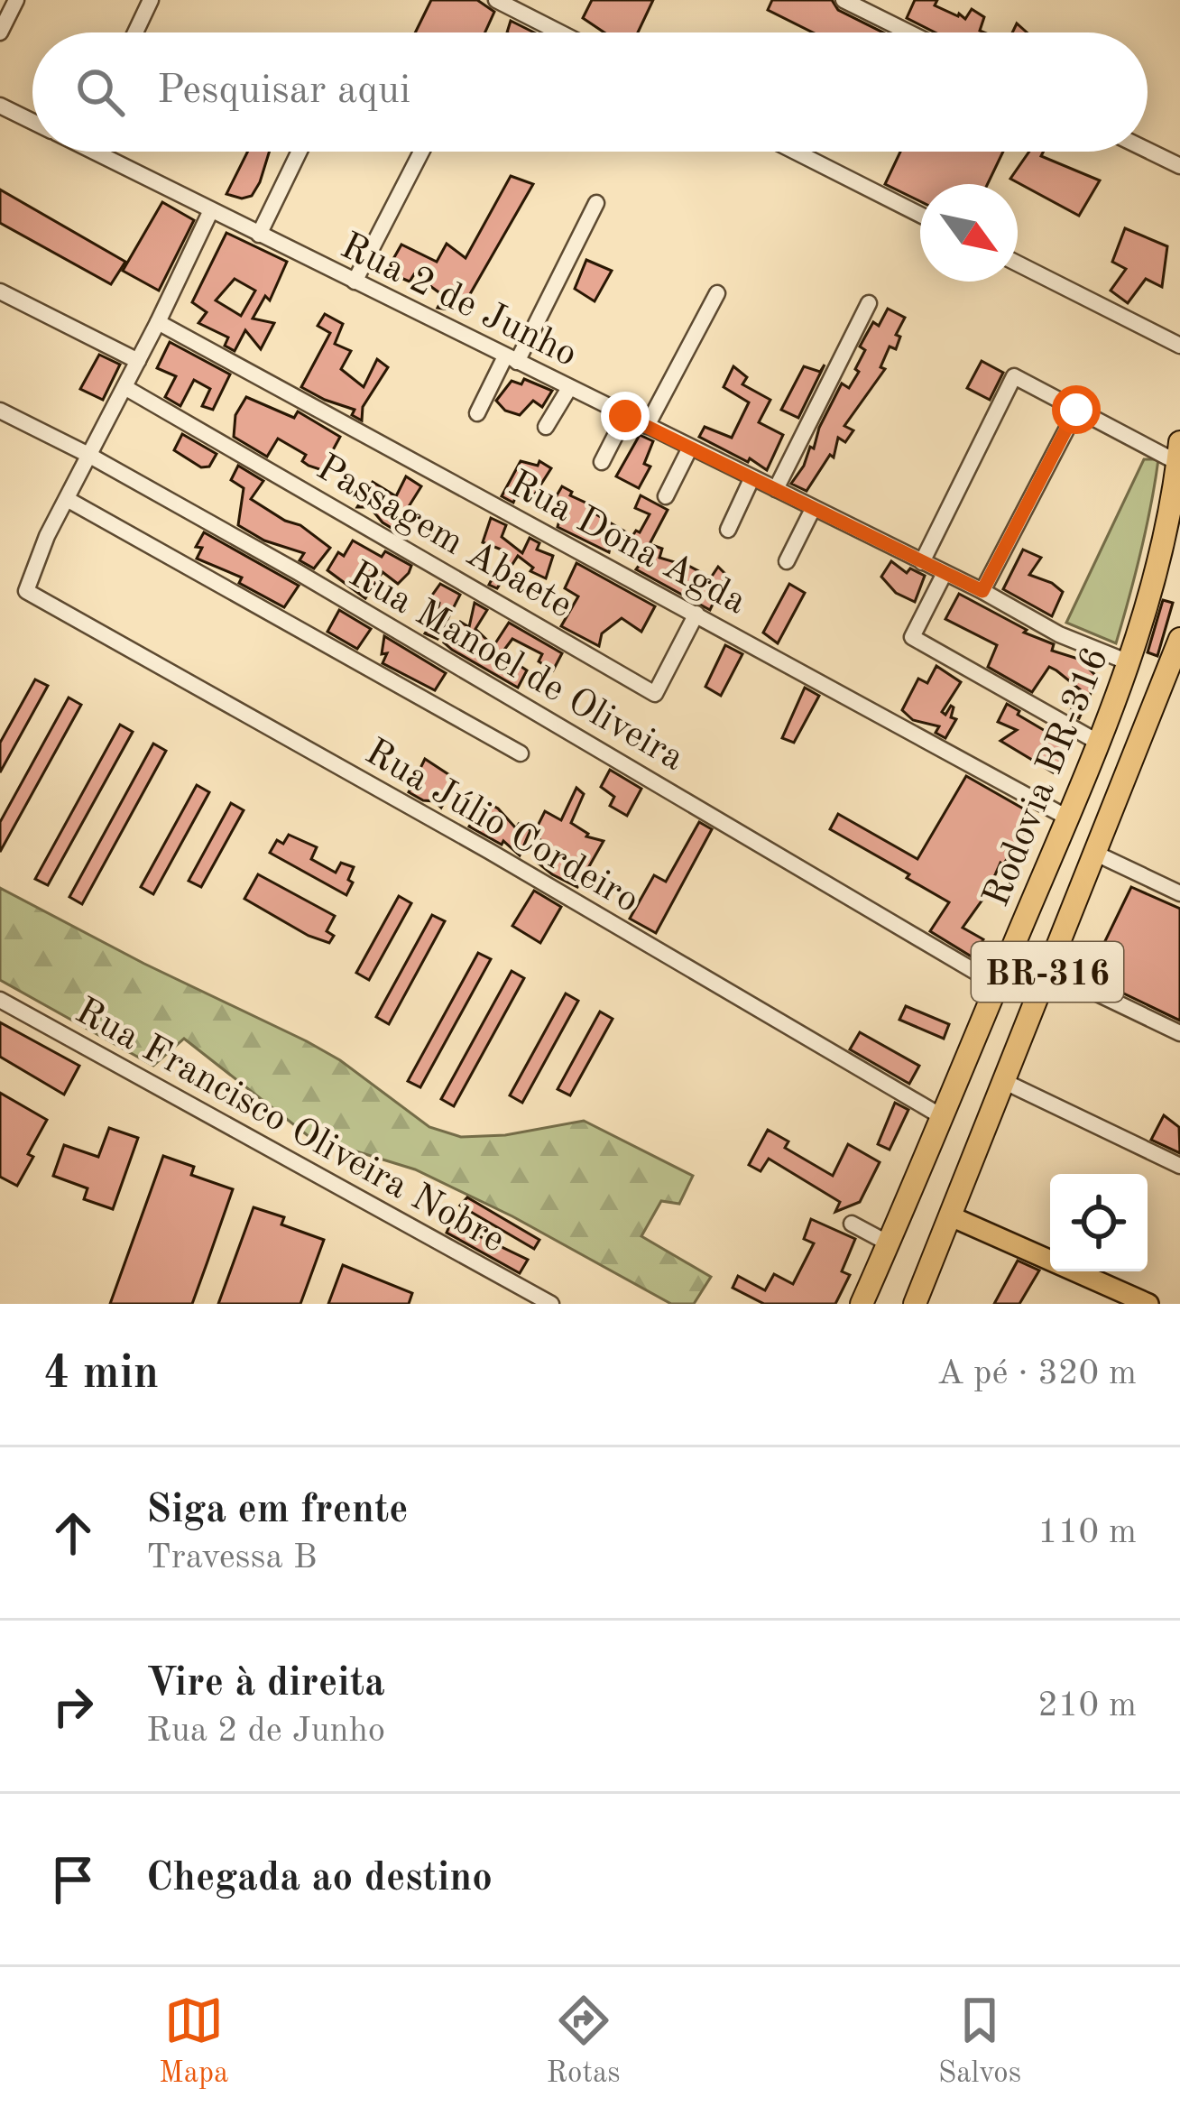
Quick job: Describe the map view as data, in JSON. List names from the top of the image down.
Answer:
{
  "streets": {
    "highway": ["Rodovia BR-316", "BR-316"],
    "street": [
      "Rua 2 de Junho",
      "Passagem Abaete",
      "Rua Dona Agda",
      "Rua Manoel de Oliveira",
      "Rua Júlio Cordeiro",
      "Rua Francisco Oliveira Nobre"
    ]
  },
  "crossings": [
    ["Rua 2 de Junho", "Rodovia BR-316"],
    ["Passagem Abaete", "Rua Dona Agda"],
    ["Rua Dona Agda", "Rodovia BR-316"],
    ["Rua Manoel de Oliveira", "Rodovia BR-316"],
    ["Rodovia BR-316", "Rua Júlio Cordeiro"]
  ],
  "north": "bottom right",
  "page": {
    "search": "Pesquisar aqui",
    "heading": ["4 min", "A pé · 320 m"],
    "list": [
      ["Siga em frente", "Travessa B", "110 m"],
      ["Vire à direita", "Rua 2 de Junho", "210 m"],
      "Chegada ao destino"
    ],
    "nav": ["Mapa", "Rotas", "Salvos"]
  }
}
